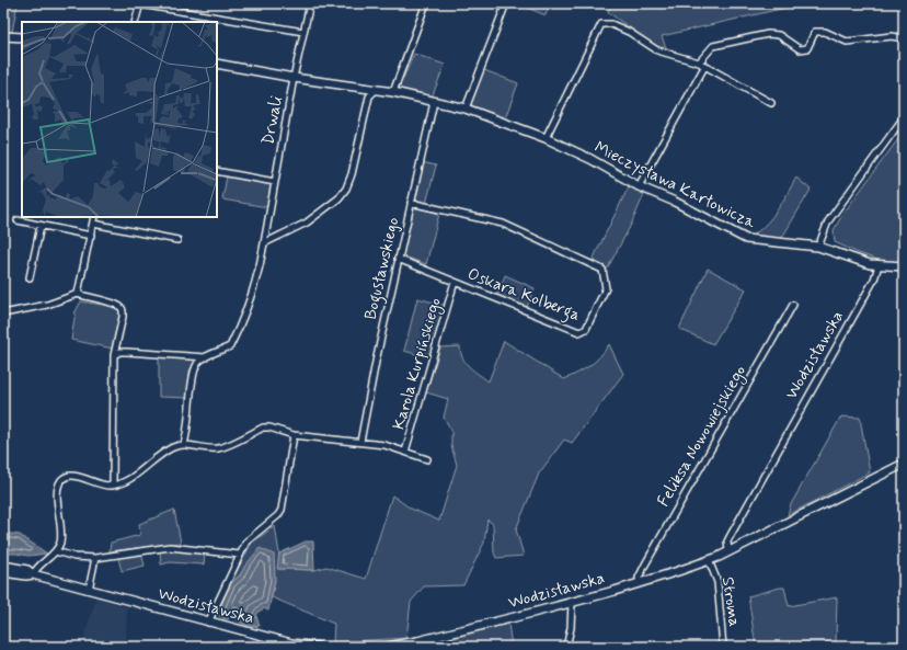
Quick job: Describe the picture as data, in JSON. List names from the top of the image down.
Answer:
{
  "streets": {
    "main road": ["Mieczysława Karłowicza", "Wodzisławska"],
    "street": [
      "Drwali",
      "Bogusławskiego",
      "Oskara Kolberga",
      "Karola Kurpińskiego",
      "Feliksa Nowowiejskiego",
      "Stroma"
    ]
  },
  "crossings": [
    ["Drwali", "Mieczysława Karłowicza"],
    ["Mieczysława Karłowicza", "Bogusławskiego"],
    ["Mieczysława Karłowicza", "Wodzisławska"],
    ["Bogusławskiego", "Oskara Kolberga"],
    ["Oskara Kolberga", "Karola Kurpińskiego"],
    ["Wodzisławska", "Feliksa Nowowiejskiego"],
    ["Wodzisławska", "Stroma"]
  ]
}
